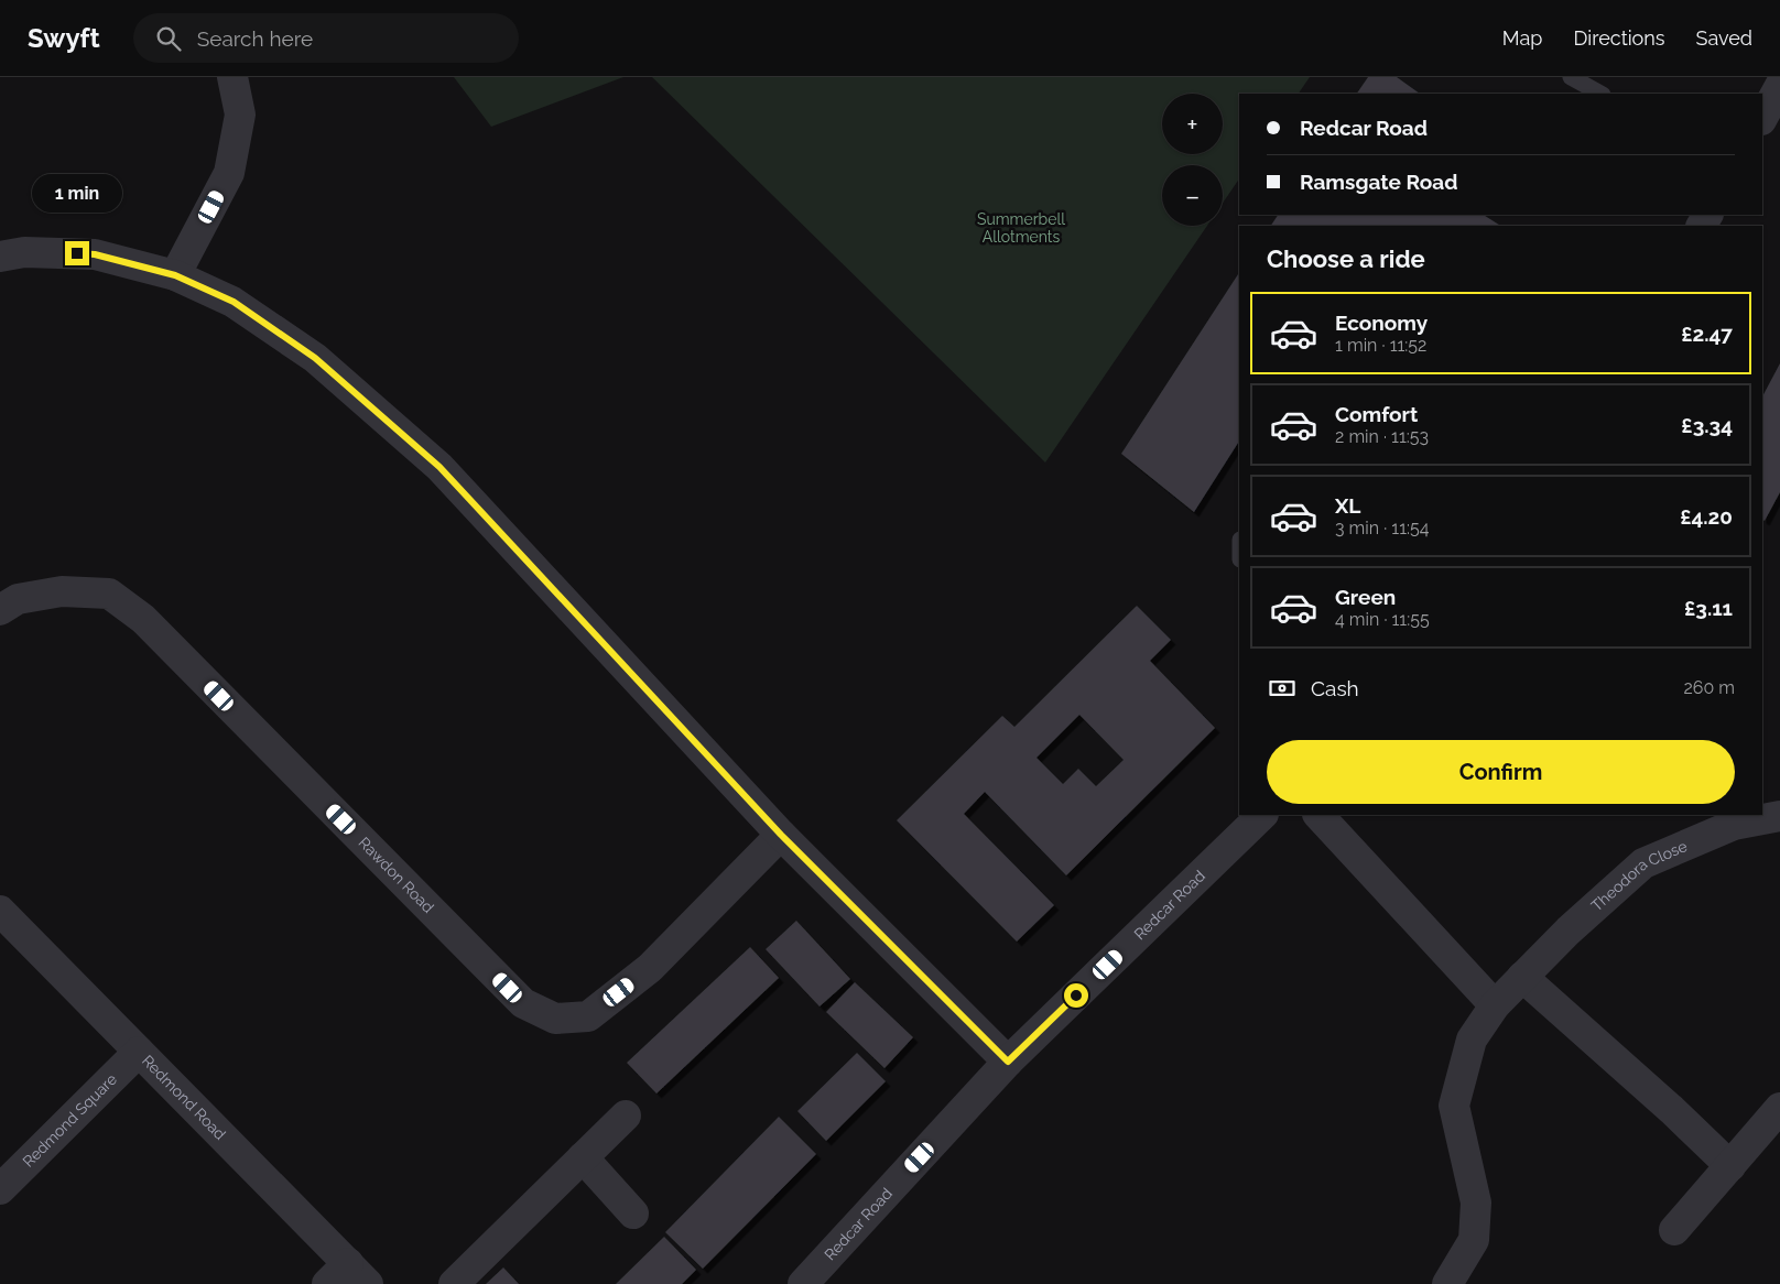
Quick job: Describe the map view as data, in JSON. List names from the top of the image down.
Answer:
{
  "streets": {
    "street": [
      "Rawdon Road",
      "Theodora Close",
      "Redcar Road",
      "Redmond Road",
      "Redmond Square"
    ]
  },
  "crossings": [
    ["Redmond Road", "Redmond Square"]
  ],
  "parks": ["Summerbell Allotments"],
  "page": {
    "header": "Swyft",
    "search": "Search here",
    "nav": ["Map", "Directions", "Saved"],
    "map_buttons": ["+", "−"],
    "banner": ["Redcar Road", "Ramsgate Road"],
    "bubble": "1 min",
    "heading": "Choose a ride",
    "list": [
      {
        "name": "Economy",
        "note": "1 min · 11:52",
        "value": "£2.47"
      },
      {
        "name": "Comfort",
        "note": "2 min · 11:53",
        "value": "£3.34"
      },
      {
        "name": "XL",
        "note": "3 min · 11:54",
        "value": "£4.20"
      },
      {
        "name": "Green",
        "note": "4 min · 11:55",
        "value": "£3.11"
      }
    ],
    "pay": ["Cash", "260 m"],
    "buttons": "Confirm"
  }
}
